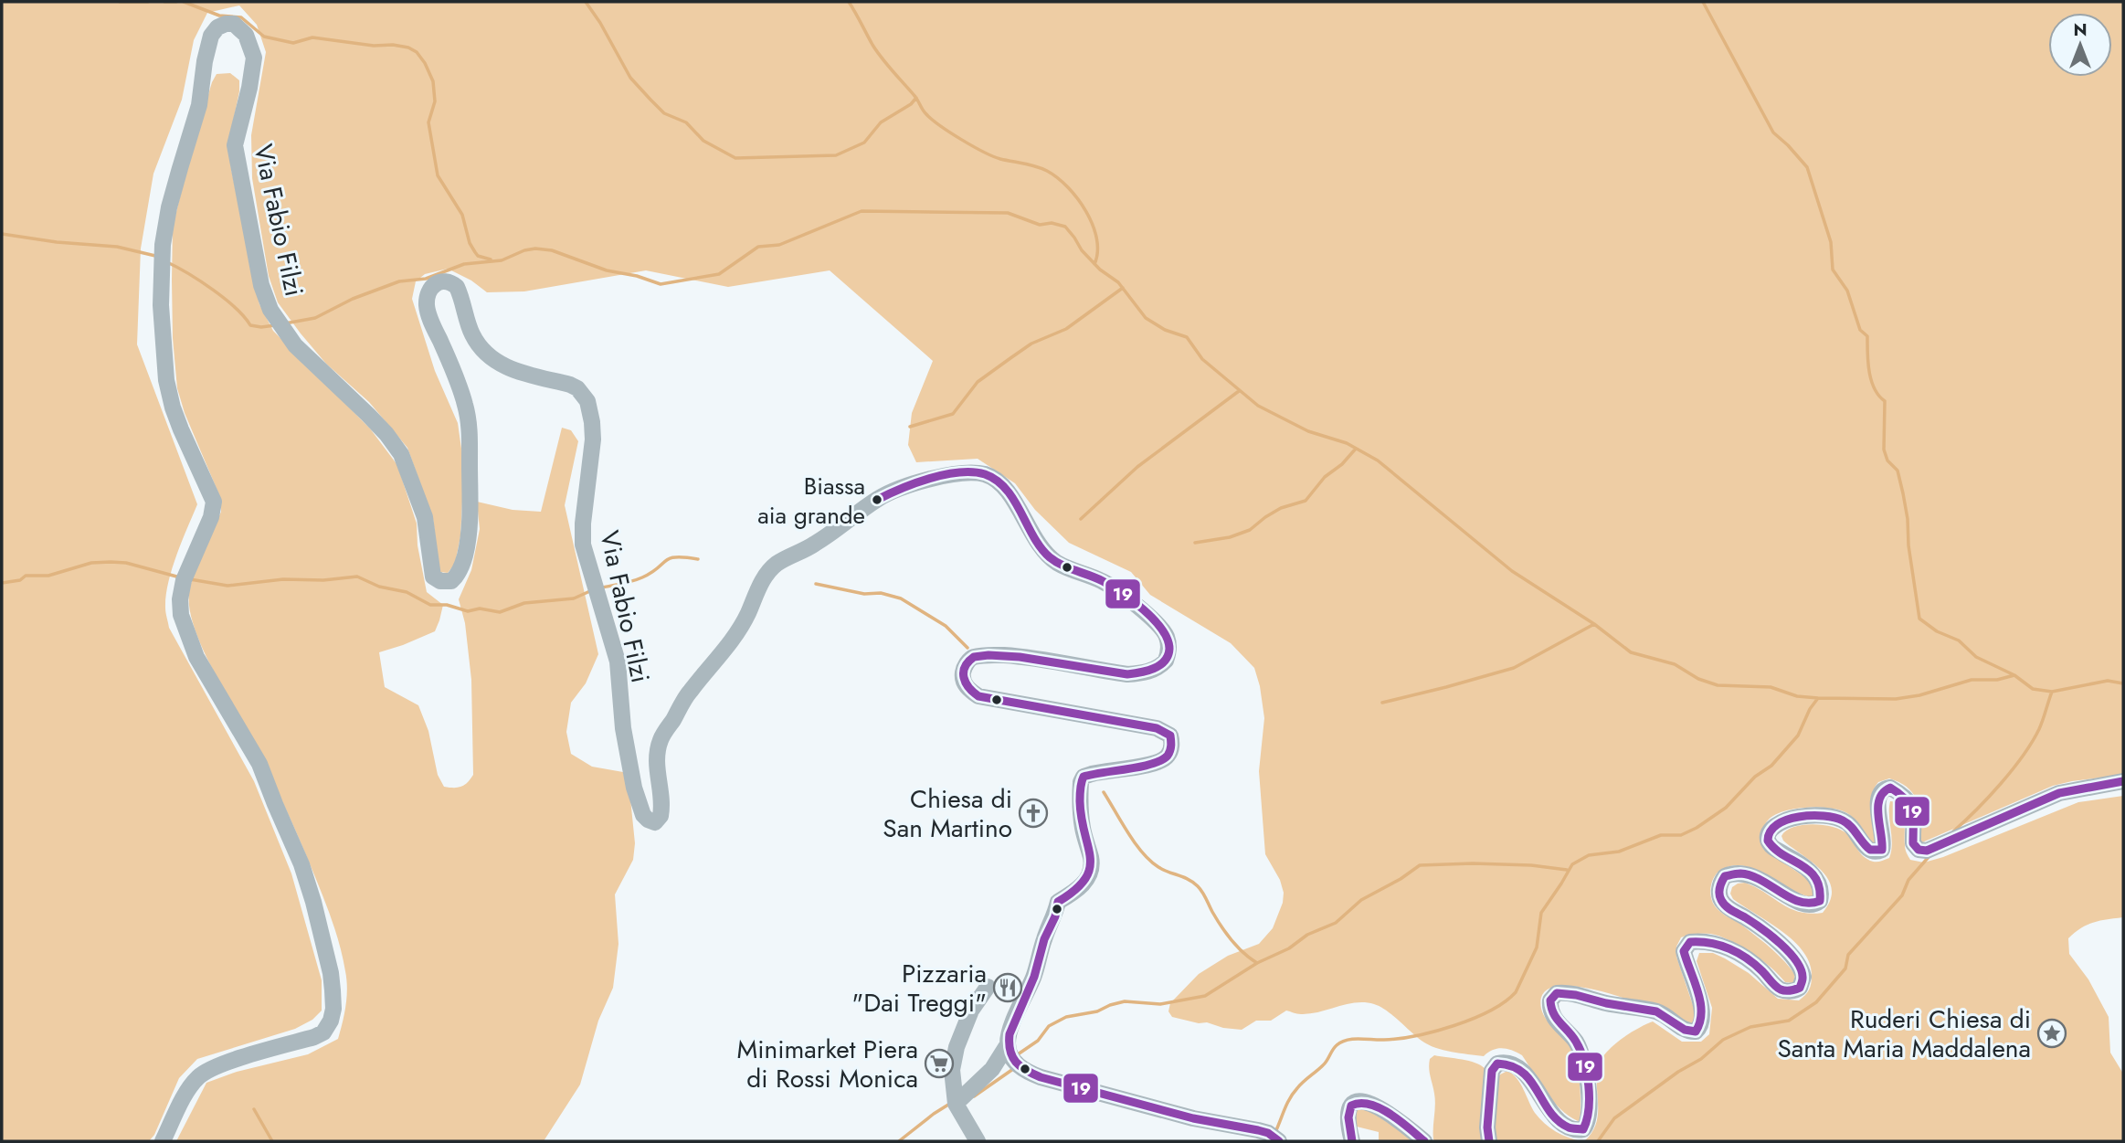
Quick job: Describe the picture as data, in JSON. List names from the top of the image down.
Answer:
{
  "streets": {
    "street": ["Via Fabio Filzi"]
  },
  "places": {
    "other": ["Biassa aia grande"],
    "church": ["Chiesa di San Martino"],
    "restaurant": ["Pizzaria \"Dai Treggi\""],
    "place": ["Ruderi Chiesa di Santa Maria Maddalena"],
    "supermarket": ["Minimarket Piera di Rossi Monica"]
  },
  "lines": ["transit line 19"],
  "north": "top"
}
